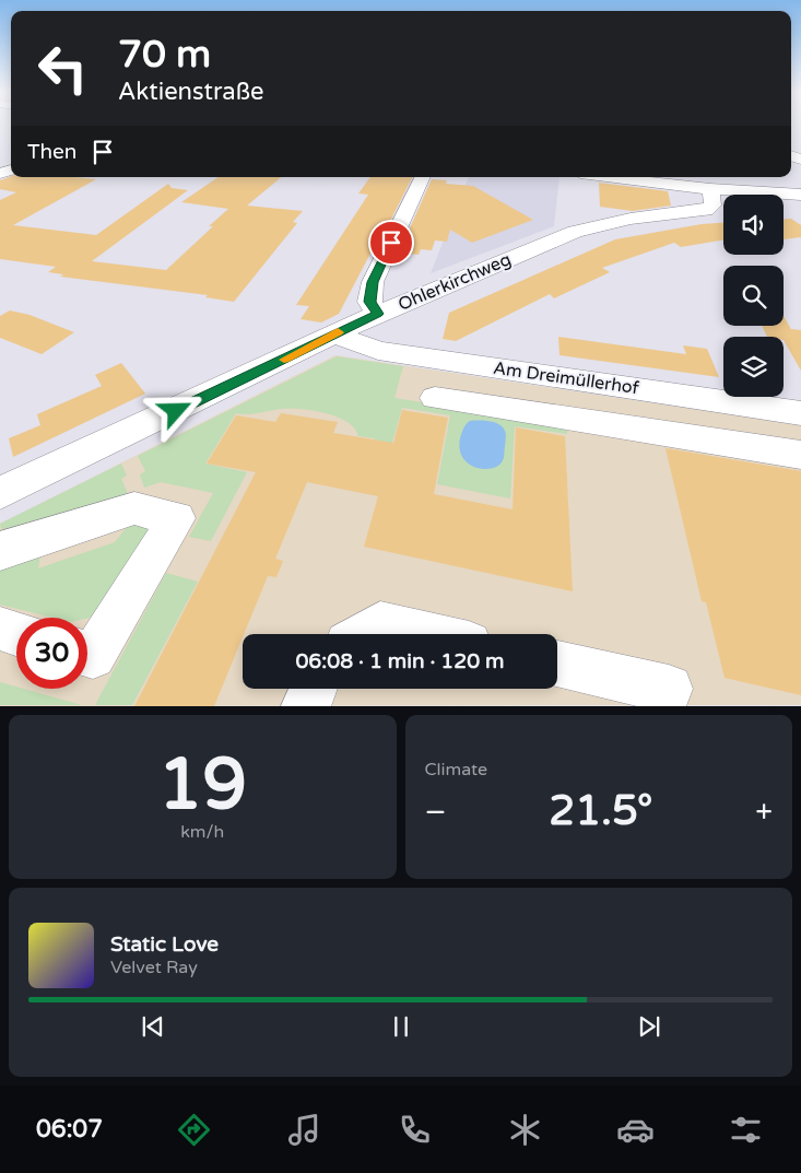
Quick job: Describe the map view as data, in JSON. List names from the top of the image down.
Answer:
{
  "streets": {
    "street": ["Ohlerkirchweg", "Am Dreimüllerhof"]
  },
  "crossings": [
    ["Ohlerkirchweg", "Am Dreimüllerhof"]
  ],
  "page": {
    "turn": ["70 m", "Aktienstraße"],
    "then": "Then",
    "limit": "30",
    "trip": "06:08 · 1 min · 120 m",
    "tile": [
      ["19", "km/h"],
      "Climate"
    ],
    "heat": ["−", "21.5°", "+"],
    "song": ["Static Love", "Velvet Ray"],
    "tabs": "06:07"
  }
}
